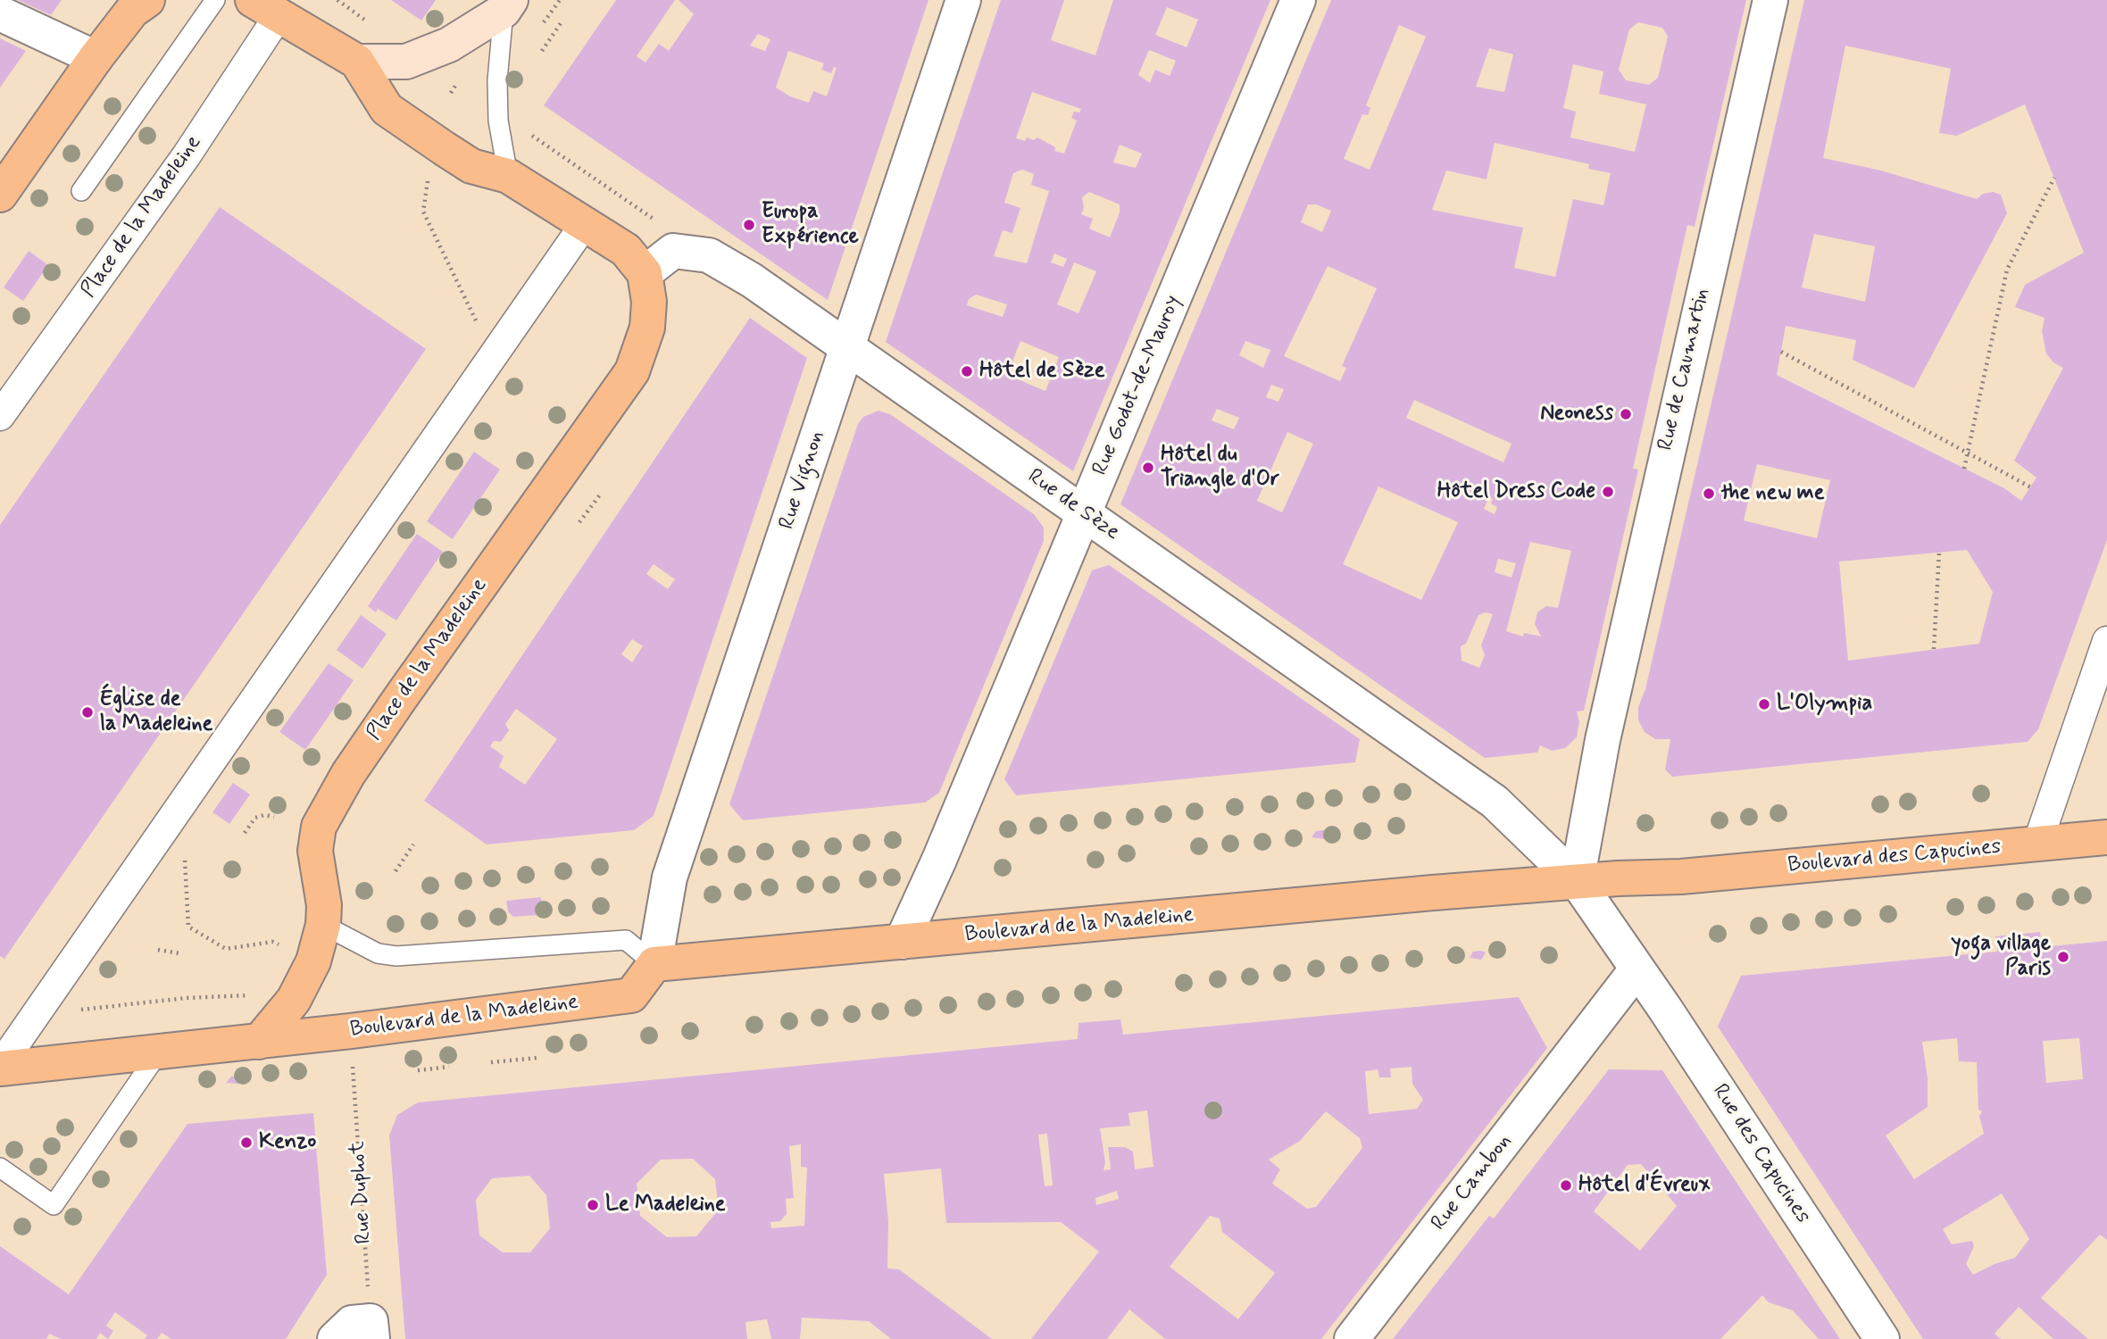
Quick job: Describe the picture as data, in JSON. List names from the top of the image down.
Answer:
{
  "streets": {
    "main road": ["Place de la Madeleine", "Boulevard des Capucines", "Boulevard de la Madeleine"],
    "street": [
      "Rue de Caumartin",
      "Rue Godot-de-Mauroy",
      "Rue Vignon",
      "Rue de Sèze",
      "Rue des Capucines",
      "Rue Cambon"
    ],
    "path": ["Rue Duphot"]
  },
  "crossings": [
    ["Place de la Madeleine", "Rue de Sèze"],
    ["Place de la Madeleine", "Boulevard de la Madeleine"],
    ["Rue de Caumartin", "Rue de Sèze"],
    ["Rue de Caumartin", "Boulevard des Capucines"],
    ["Rue de Caumartin", "Boulevard de la Madeleine"],
    ["Rue de Caumartin", "Rue des Capucines"],
    ["Rue Godot-de-Mauroy", "Rue de Sèze"],
    ["Rue Godot-de-Mauroy", "Boulevard de la Madeleine"],
    ["Rue Vignon", "Rue de Sèze"],
    ["Rue Vignon", "Boulevard de la Madeleine"],
    ["Rue de Sèze", "Boulevard des Capucines"],
    ["Rue de Sèze", "Boulevard de la Madeleine"],
    ["Rue de Sèze", "Rue des Capucines"],
    ["Boulevard des Capucines", "Boulevard de la Madeleine"],
    ["Boulevard des Capucines", "Rue des Capucines"],
    ["Boulevard de la Madeleine", "Rue des Capucines"],
    ["Rue des Capucines", "Rue Cambon"]
  ],
  "places": [
    "Europa Expérience",
    "Hôtel de Sèze",
    "Neoness",
    "Hôtel du Triangle d'Or",
    "Hôtel Dress Code",
    "the new me",
    "L'Olympia",
    "Église de la Madeleine",
    "yoga village Paris",
    "Kenzo",
    "Hôtel d'Évreux",
    "Le Madeleine"
  ]
}
